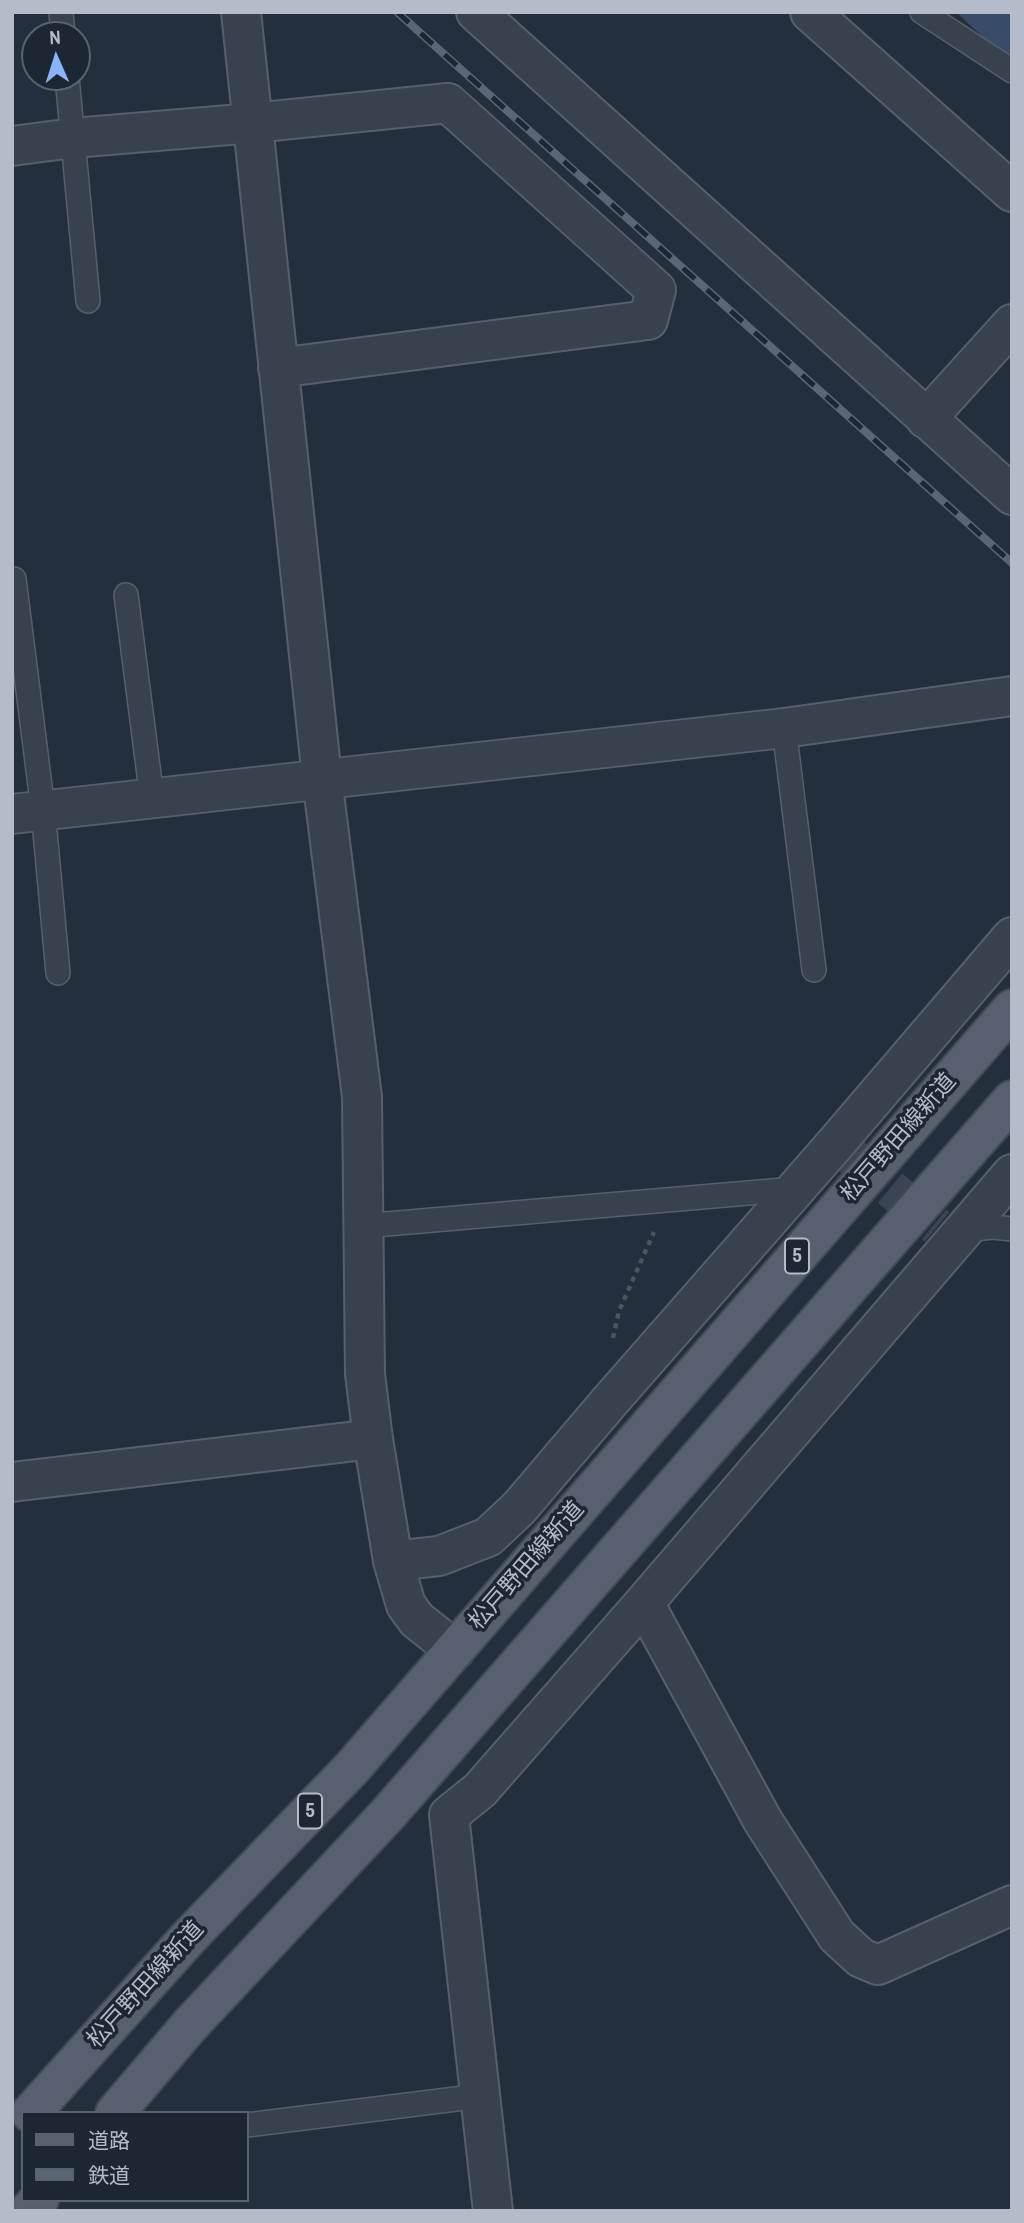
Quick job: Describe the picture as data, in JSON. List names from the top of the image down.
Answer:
{
  "streets": {
    "main road": ["松戸野田線新道", "5"]
  },
  "legend": ["道路", "鉄道"],
  "north": "top"
}
